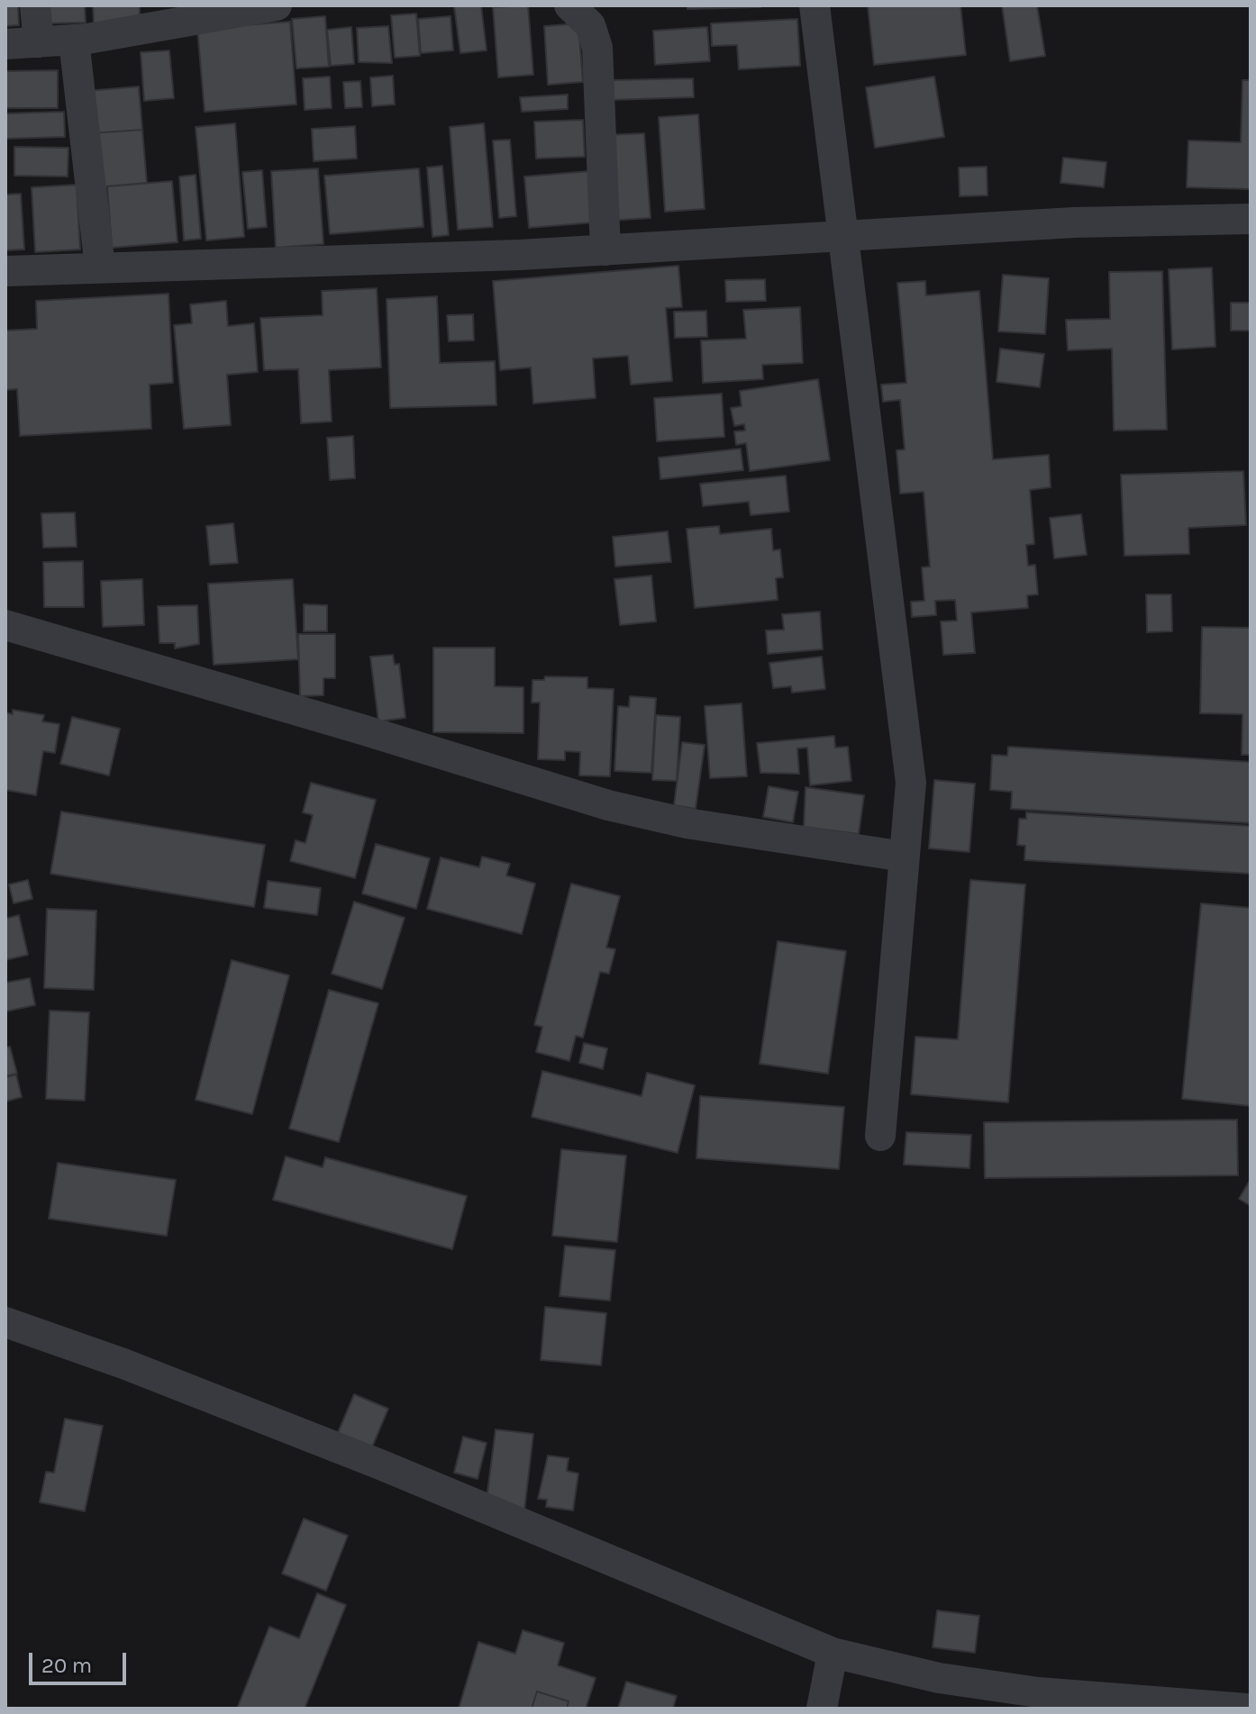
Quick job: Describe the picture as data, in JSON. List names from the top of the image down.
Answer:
{
  "scale_bar": "20 m"
}
